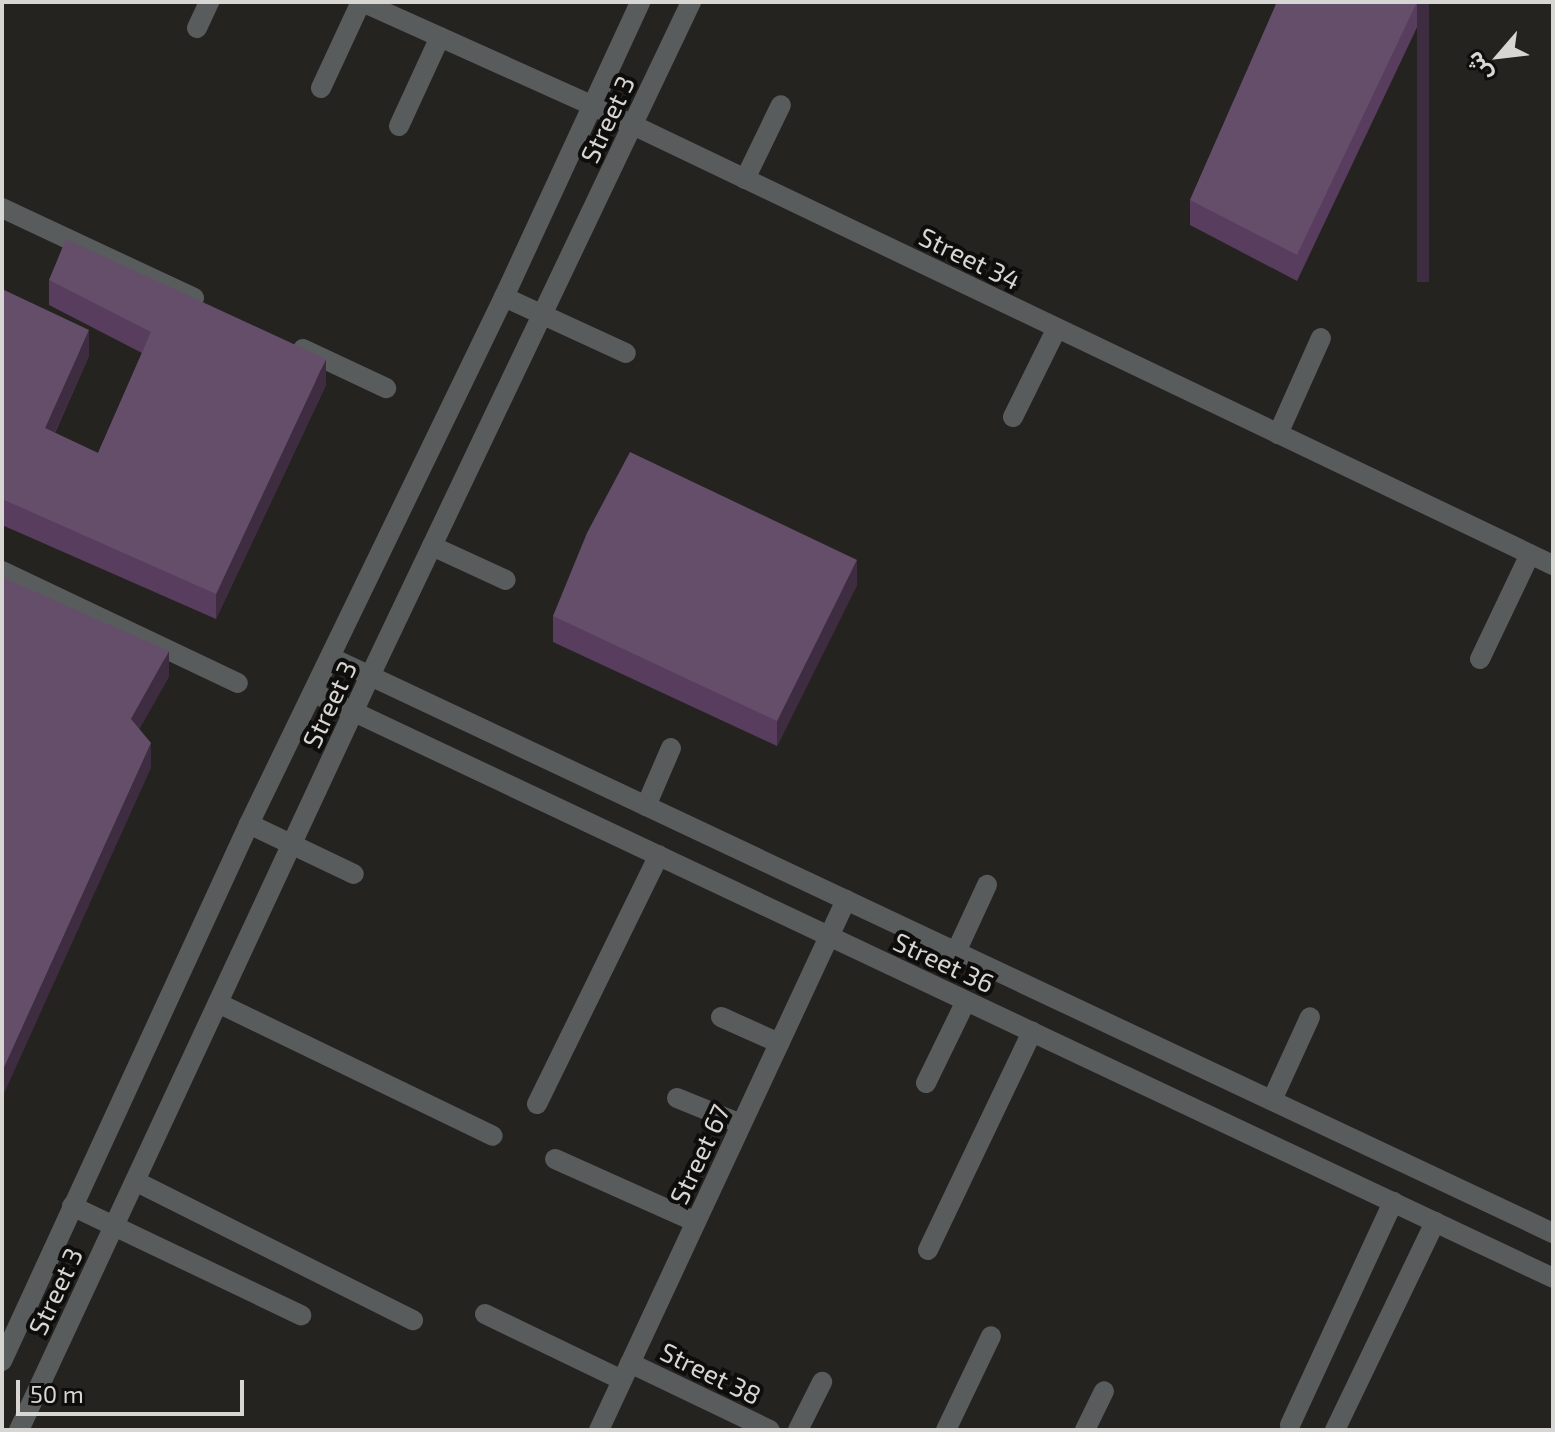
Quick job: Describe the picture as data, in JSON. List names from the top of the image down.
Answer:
{
  "streets": {
    "street": [
      "Street 3",
      "Street 34",
      "Street 36",
      "Street 67",
      "Street 38"
    ]
  },
  "crossings": [
    ["Street 3", "Street 34"],
    ["Street 3", "Street 36"],
    ["Street 36", "Street 67"],
    ["Street 67", "Street 38"]
  ],
  "scale_bar": "50 m",
  "north": "bottom left"
}
